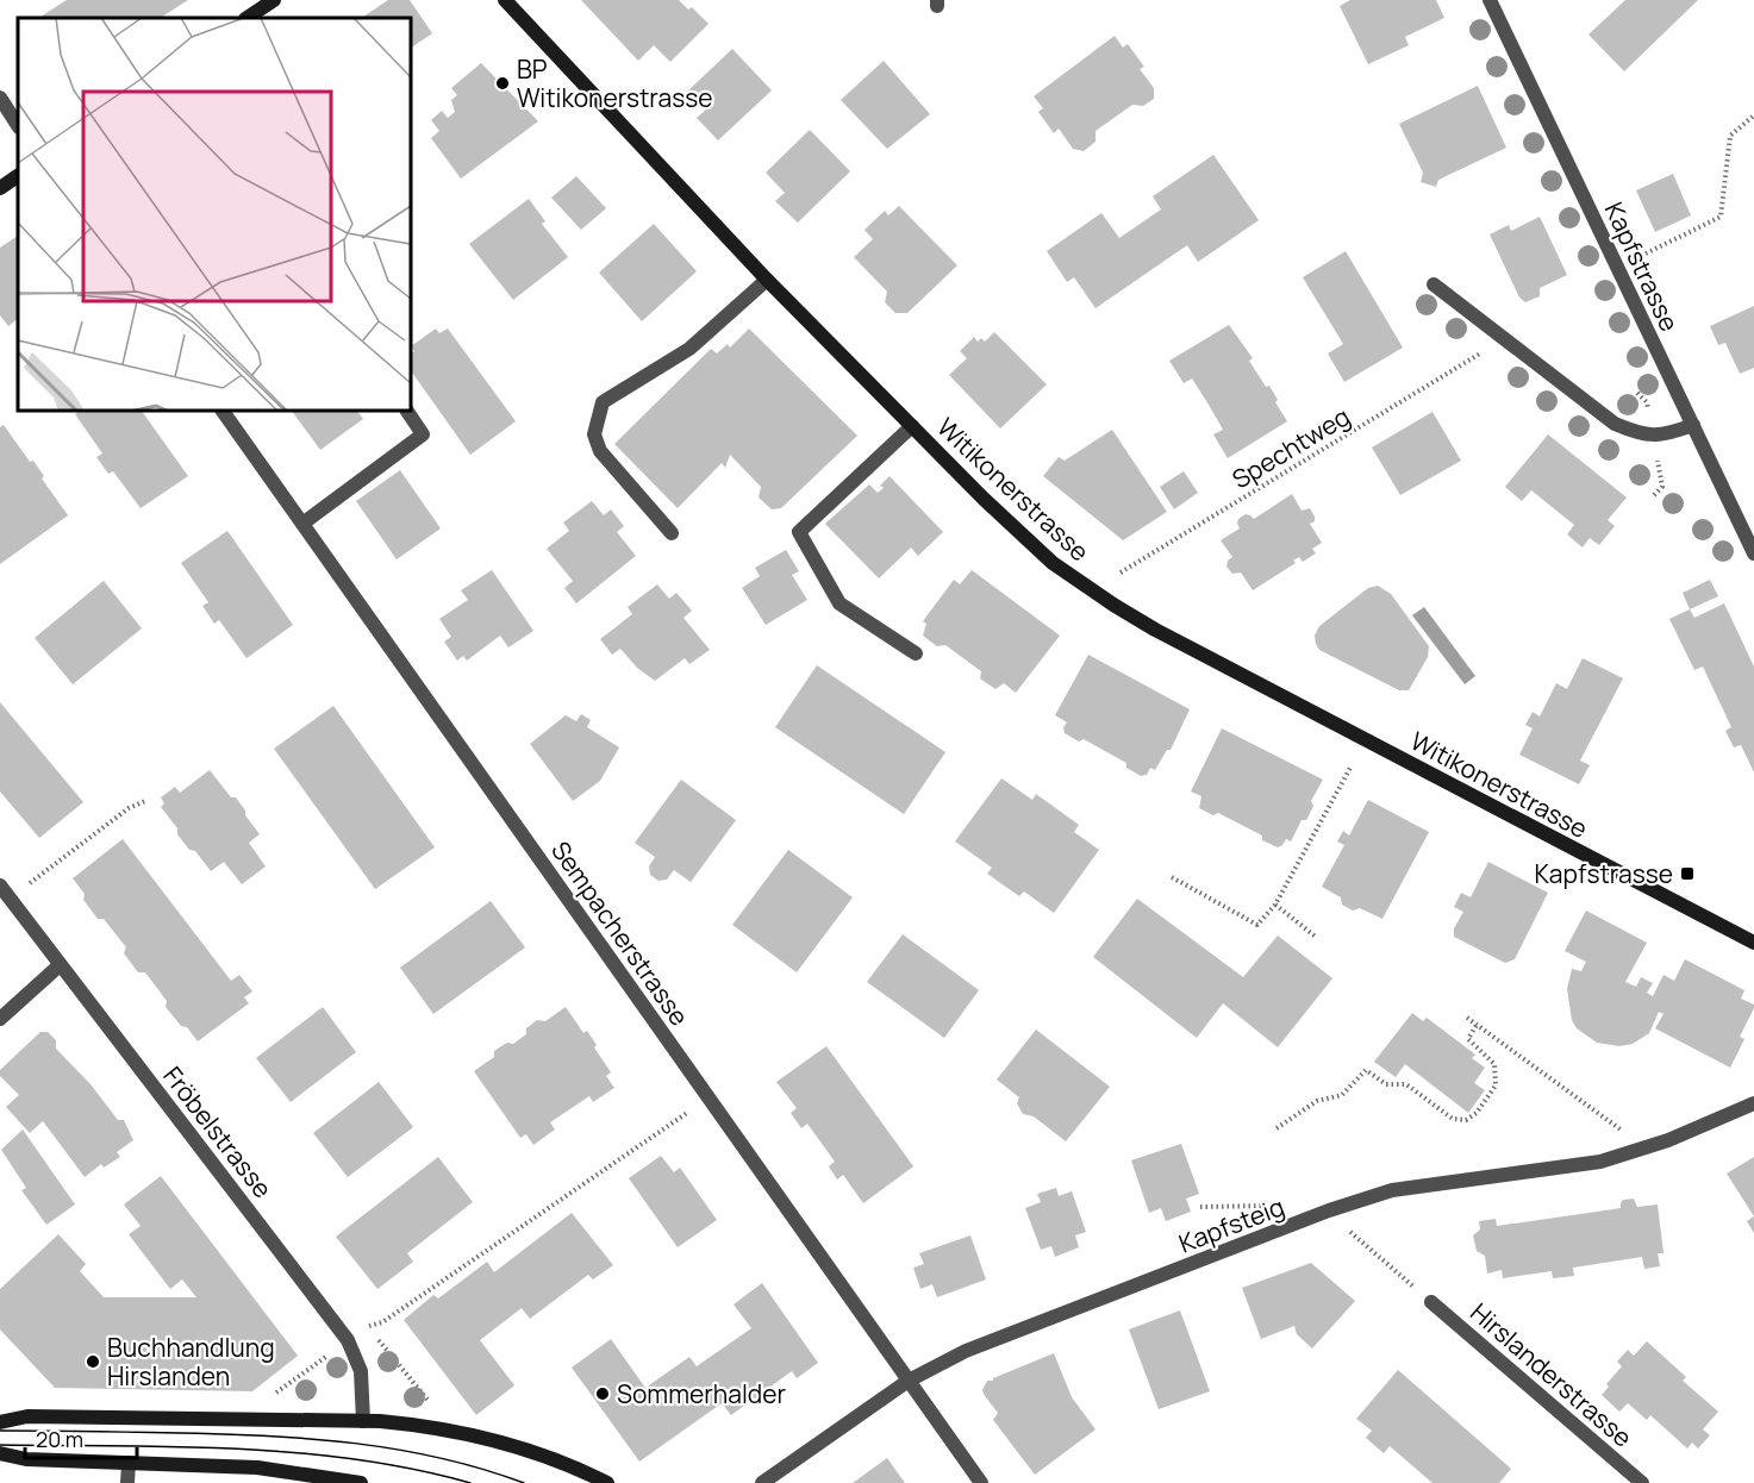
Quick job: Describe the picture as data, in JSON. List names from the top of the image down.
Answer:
{
  "streets": {
    "main road": ["Witikonerstrasse"],
    "street": [
      "Kapfstrasse",
      "Sempacherstrasse",
      "Fröbelstrasse",
      "Kapfsteig",
      "Hirslanderstrasse"
    ],
    "path": ["Spechtweg"]
  },
  "crossings": [
    ["Sempacherstrasse", "Kapfsteig"]
  ],
  "places": {
    "other": ["BP Witikonerstrasse", "Buchhandlung Hirslanden", "Sommerhalder"],
    "transit": ["Kapfstrasse"]
  },
  "scale_bar": "20 m"
}
